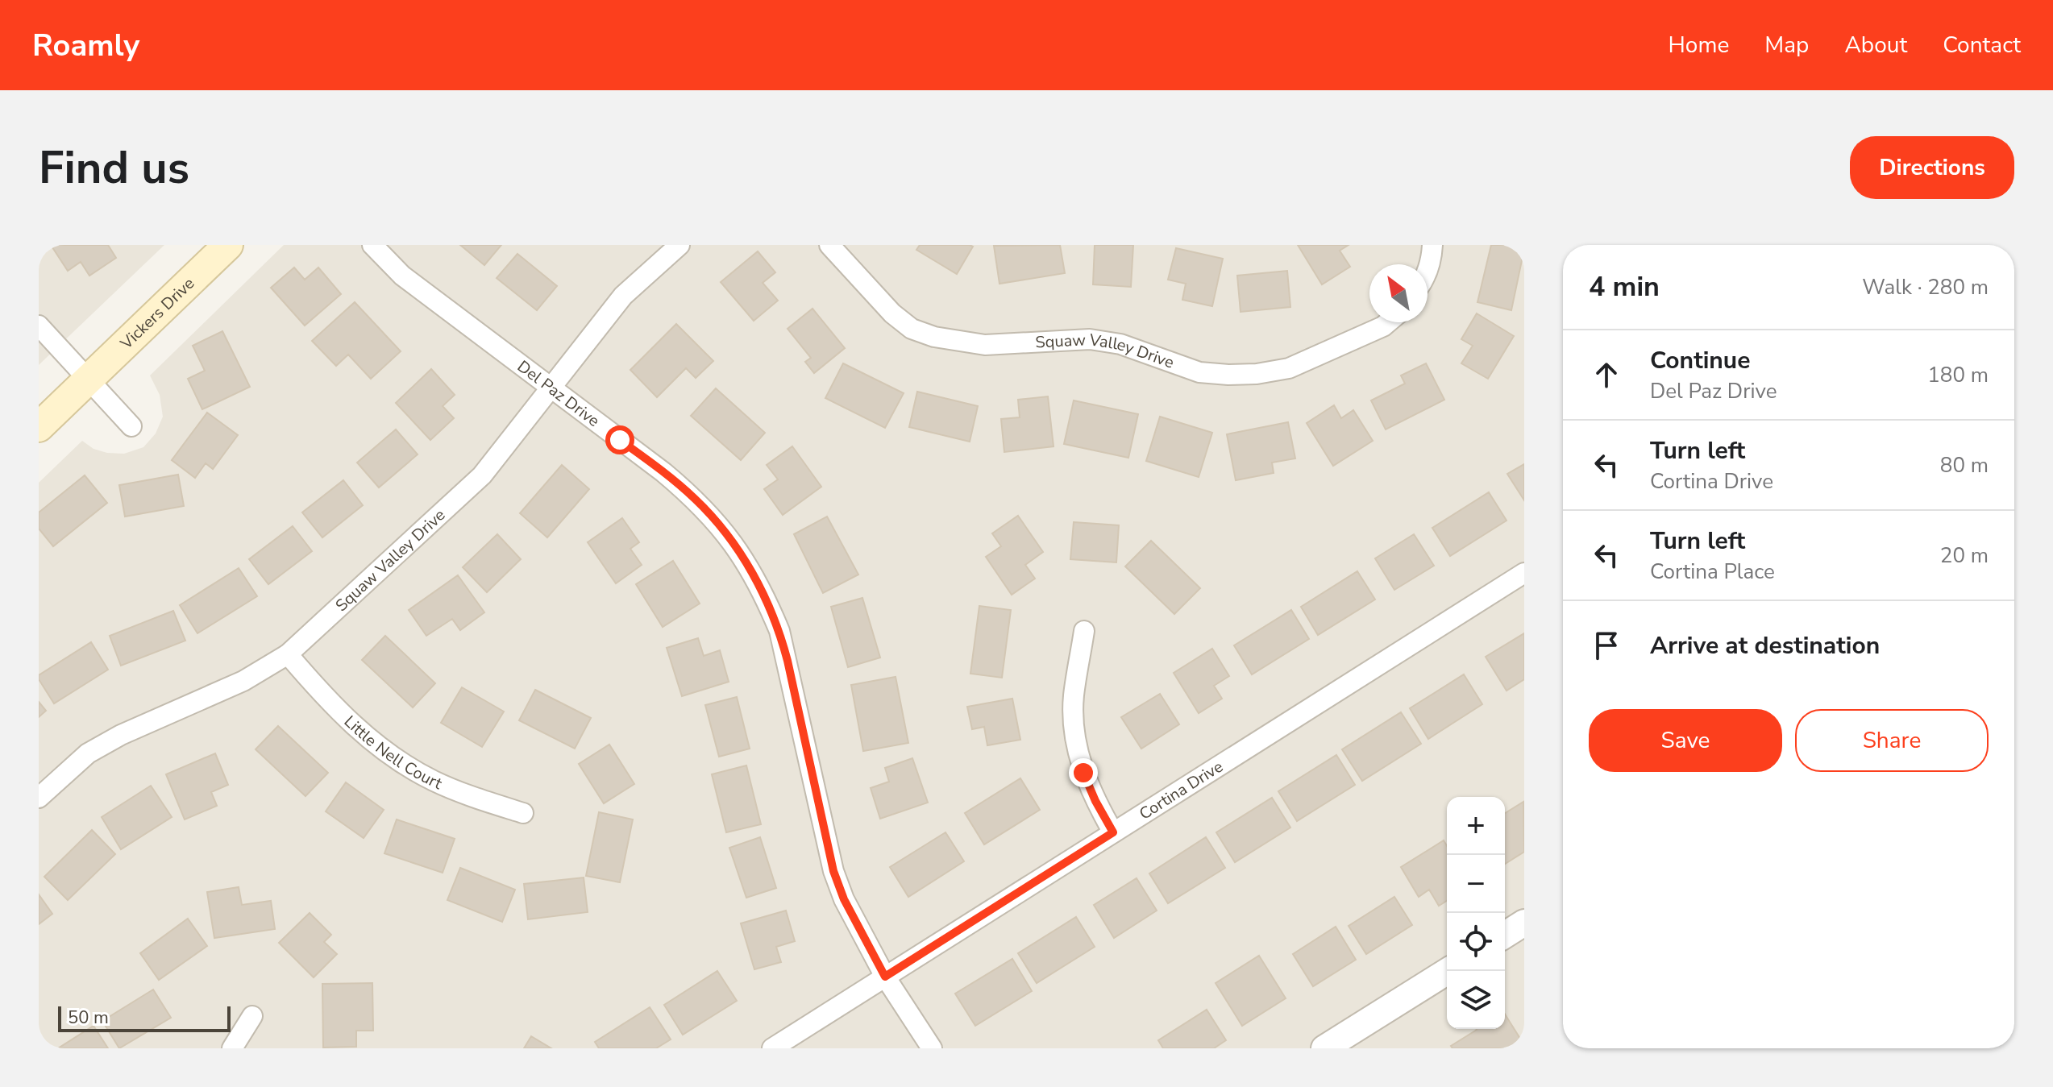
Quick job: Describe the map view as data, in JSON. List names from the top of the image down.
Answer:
{
  "streets": {
    "main road": ["Vickers Drive"],
    "street": [
      "Squaw Valley Drive",
      "Del Paz Drive",
      "Little Nell Court",
      "Cortina Drive"
    ]
  },
  "crossings": [
    ["Squaw Valley Drive", "Del Paz Drive"],
    ["Squaw Valley Drive", "Little Nell Court"],
    ["Del Paz Drive", "Cortina Drive"]
  ],
  "scale_bar": "50 m",
  "north": "top left",
  "page": {
    "header": "Roamly",
    "nav": [
      "Home",
      "Map",
      "About",
      "Contact"
    ],
    "buttons": [
      "Directions",
      ["Save", "Share"]
    ],
    "title": "Find us",
    "heading": ["4 min", "Walk · 280 m"],
    "list": [
      ["Continue", "Del Paz Drive", "180 m"],
      ["Turn left", "Cortina Drive", "80 m"],
      ["Turn left", "Cortina Place", "20 m"],
      "Arrive at destination"
    ],
    "map_buttons": ["+", "−"],
    "scale": "50 m"
  }
}
